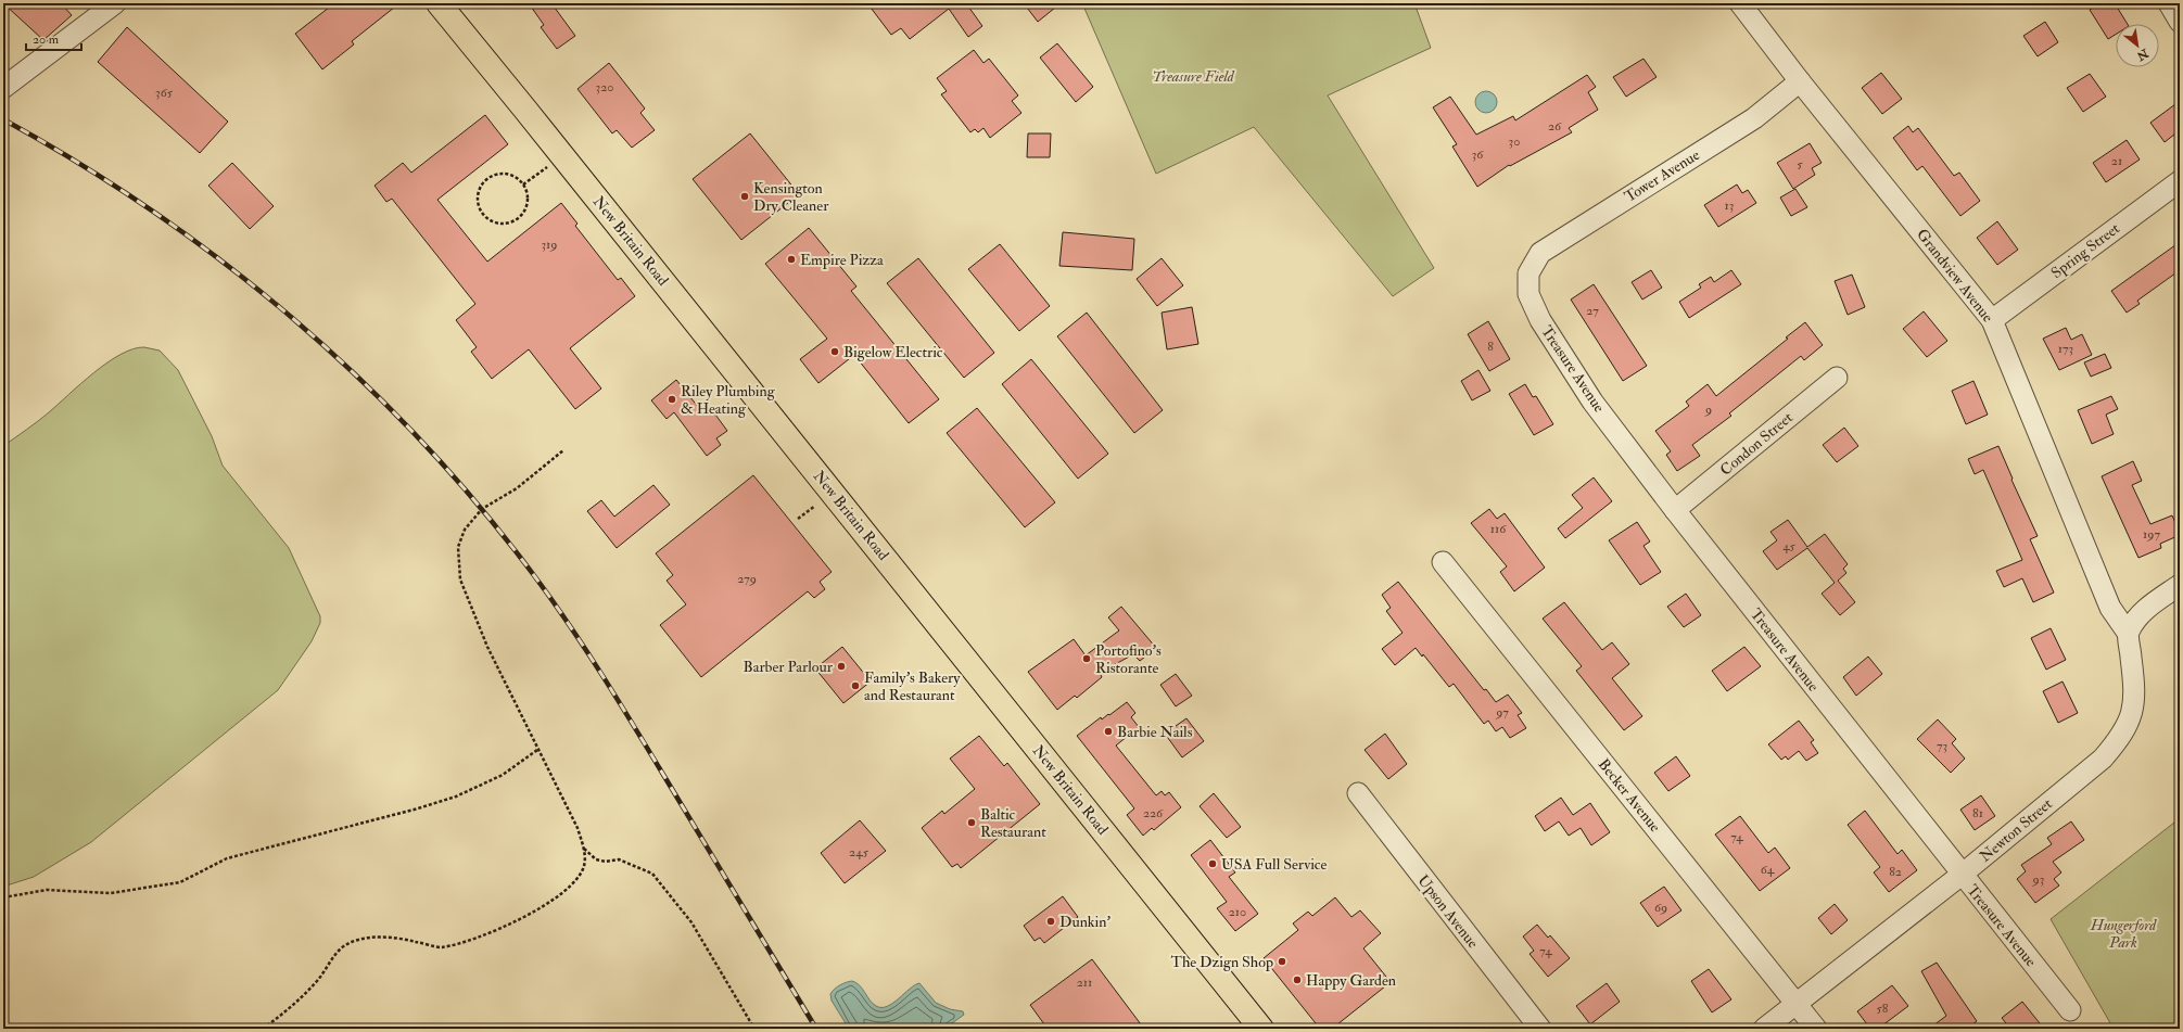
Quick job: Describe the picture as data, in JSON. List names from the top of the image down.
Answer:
{
  "streets": {
    "main road": ["New Britain Road"],
    "street": [
      "Tower Avenue",
      "Spring Street",
      "Grandview Avenue",
      "Treasure Avenue",
      "Condon Street",
      "Becker Avenue",
      "Newton Street",
      "Upson Avenue"
    ]
  },
  "crossings": [
    ["Tower Avenue", "Grandview Avenue"],
    ["Tower Avenue", "Treasure Avenue"],
    ["Spring Street", "Grandview Avenue"],
    ["Grandview Avenue", "Newton Street"],
    ["Treasure Avenue", "Condon Street"],
    ["Treasure Avenue", "Newton Street"],
    ["Becker Avenue", "Newton Street"]
  ],
  "parks": ["Treasure Field", "Hungerford Park"],
  "places": [
    "Kensington Dry Cleaner",
    "Empire Pizza",
    "Bigelow Electric",
    "Riley Plumbing & Heating",
    "Portofino's Ristorante",
    "Barber Parlour",
    "Family's Bakery and Restaurant",
    "Barbie Nails",
    "Baltic Restaurant",
    "USA Full Service",
    "Dunkin'",
    "The Dzign Shop",
    "Happy Garden"
  ],
  "house_numbers": [
    "320",
    "365",
    "26",
    "30",
    "36",
    "21",
    "5",
    "13",
    "319",
    "27",
    "8",
    "173",
    "9",
    "116",
    "197",
    "45",
    "279",
    "97",
    "73",
    "226",
    "81",
    "74",
    "245",
    "64",
    "82",
    "93",
    "69",
    "210",
    "74",
    "211",
    "58"
  ],
  "scale_bar": "20 m",
  "north": "bottom right"
}
